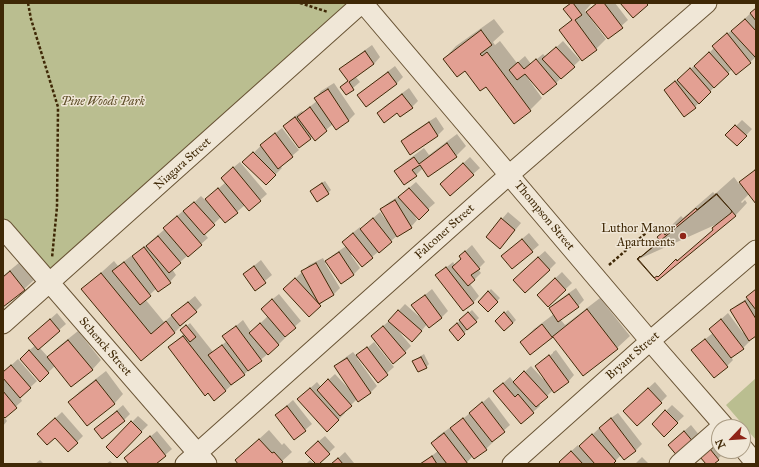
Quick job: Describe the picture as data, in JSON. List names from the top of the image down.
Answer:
{
  "streets": {
    "street": [
      "Niagara Street",
      "Thompson Street",
      "Falconer Street",
      "Schenck Street",
      "Bryant Street"
    ]
  },
  "crossings": [
    ["Niagara Street", "Thompson Street"],
    ["Niagara Street", "Schenck Street"],
    ["Thompson Street", "Falconer Street"],
    ["Thompson Street", "Bryant Street"],
    ["Falconer Street", "Schenck Street"]
  ],
  "parks": ["Pine Woods Park"],
  "places": ["Luthor Manor Apartments"],
  "north": "bottom left"
}
